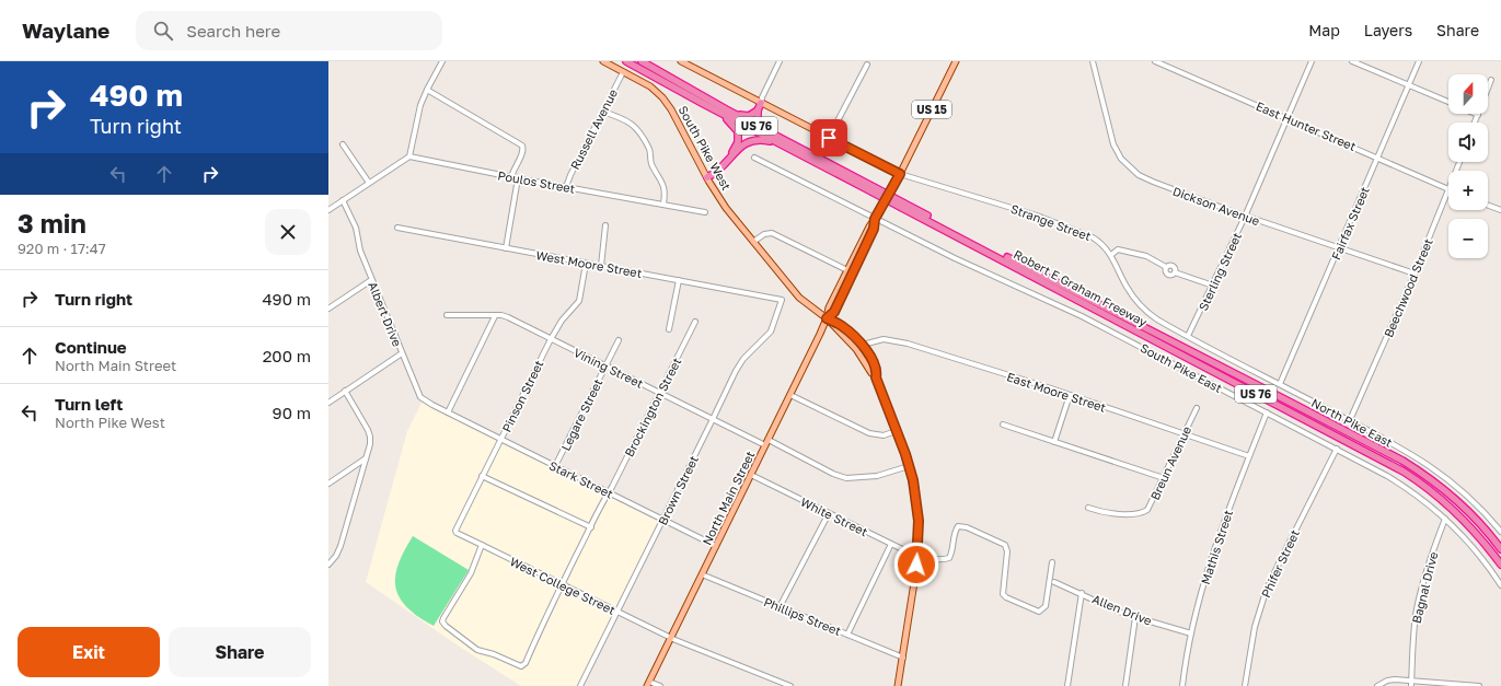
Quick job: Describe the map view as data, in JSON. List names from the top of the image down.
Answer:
{
  "streets": {
    "highway": ["US 76", "Robert E Graham Freeway"],
    "main road": ["US 15", "South Pike West", "North Main Street"],
    "street": [
      "East Hunter Street",
      "Russell Avenue",
      "Poulos Street",
      "Dickson Avenue",
      "Strange Street",
      "Fairfax Street",
      "West Moore Street",
      "Sterling Street",
      "Beechwood Street",
      "Albert Drive",
      "Vining Street",
      "South Pike East",
      "East Moore Street",
      "Pinson Street",
      "Brockington Street",
      "Legare Street",
      "North Pike East",
      "Breun Avenue",
      "Stark Street",
      "Brown Street",
      "White Street",
      "Mathis Street",
      "Phifer Street",
      "West College Street",
      "Bagnal Drive",
      "Allen Drive",
      "Phillips Street"
    ]
  },
  "crossings": [
    ["US 15", "Strange Street"],
    ["US 15", "South Pike East"],
    ["East Hunter Street", "Fairfax Street"],
    ["East Hunter Street", "Sterling Street"],
    ["East Hunter Street", "Beechwood Street"],
    ["Russell Avenue", "South Pike West"],
    ["Russell Avenue", "Poulos Street"],
    ["South Pike West", "North Main Street"],
    ["Dickson Avenue", "Fairfax Street"],
    ["Dickson Avenue", "Sterling Street"],
    ["Dickson Avenue", "Beechwood Street"],
    ["Strange Street", "Sterling Street"],
    ["Strange Street", "North Pike East"],
    ["Fairfax Street", "North Pike East"],
    ["West Moore Street", "Pinson Street"],
    ["West Moore Street", "Brown Street"],
    ["Sterling Street", "North Pike East"],
    ["Beechwood Street", "North Pike East"],
    ["Albert Drive", "Stark Street"],
    ["Vining Street", "Pinson Street"],
    ["Vining Street", "Brockington Street"],
    ["Vining Street", "Legare Street"],
    ["Vining Street", "Brown Street"],
    ["Vining Street", "North Main Street"],
    ["South Pike East", "Mathis Street"],
    ["South Pike East", "Phifer Street"],
    ["South Pike East", "Bagnal Drive"],
    ["East Moore Street", "Breun Avenue"],
    ["East Moore Street", "Mathis Street"],
    ["Pinson Street", "Stark Street"],
    ["Pinson Street", "West College Street"],
    ["Brockington Street", "Stark Street"],
    ["Brockington Street", "West College Street"],
    ["Legare Street", "Stark Street"],
    ["Stark Street", "Brown Street"],
    ["Stark Street", "North Main Street"],
    ["Brown Street", "West College Street"],
    ["North Main Street", "White Street"],
    ["North Main Street", "West College Street"],
    ["North Main Street", "Phillips Street"],
    ["Mathis Street", "Allen Drive"]
  ],
  "north": "top",
  "page": {
    "header": "Waylane",
    "search": "Search here",
    "nav": ["Map", "Layers", "Share"],
    "turn": ["490 m", "Turn right"],
    "map_buttons": ["+", "−"],
    "heading": ["3 min", "920 m · 17:47"],
    "list": [
      {
        "name": "Turn right",
        "value": "490 m"
      },
      {
        "name": "Continue",
        "note": "North Main Street",
        "value": "200 m"
      },
      {
        "name": "Turn left",
        "note": "North Pike West",
        "value": "90 m"
      }
    ],
    "buttons": ["Exit", "Share"]
  }
}
